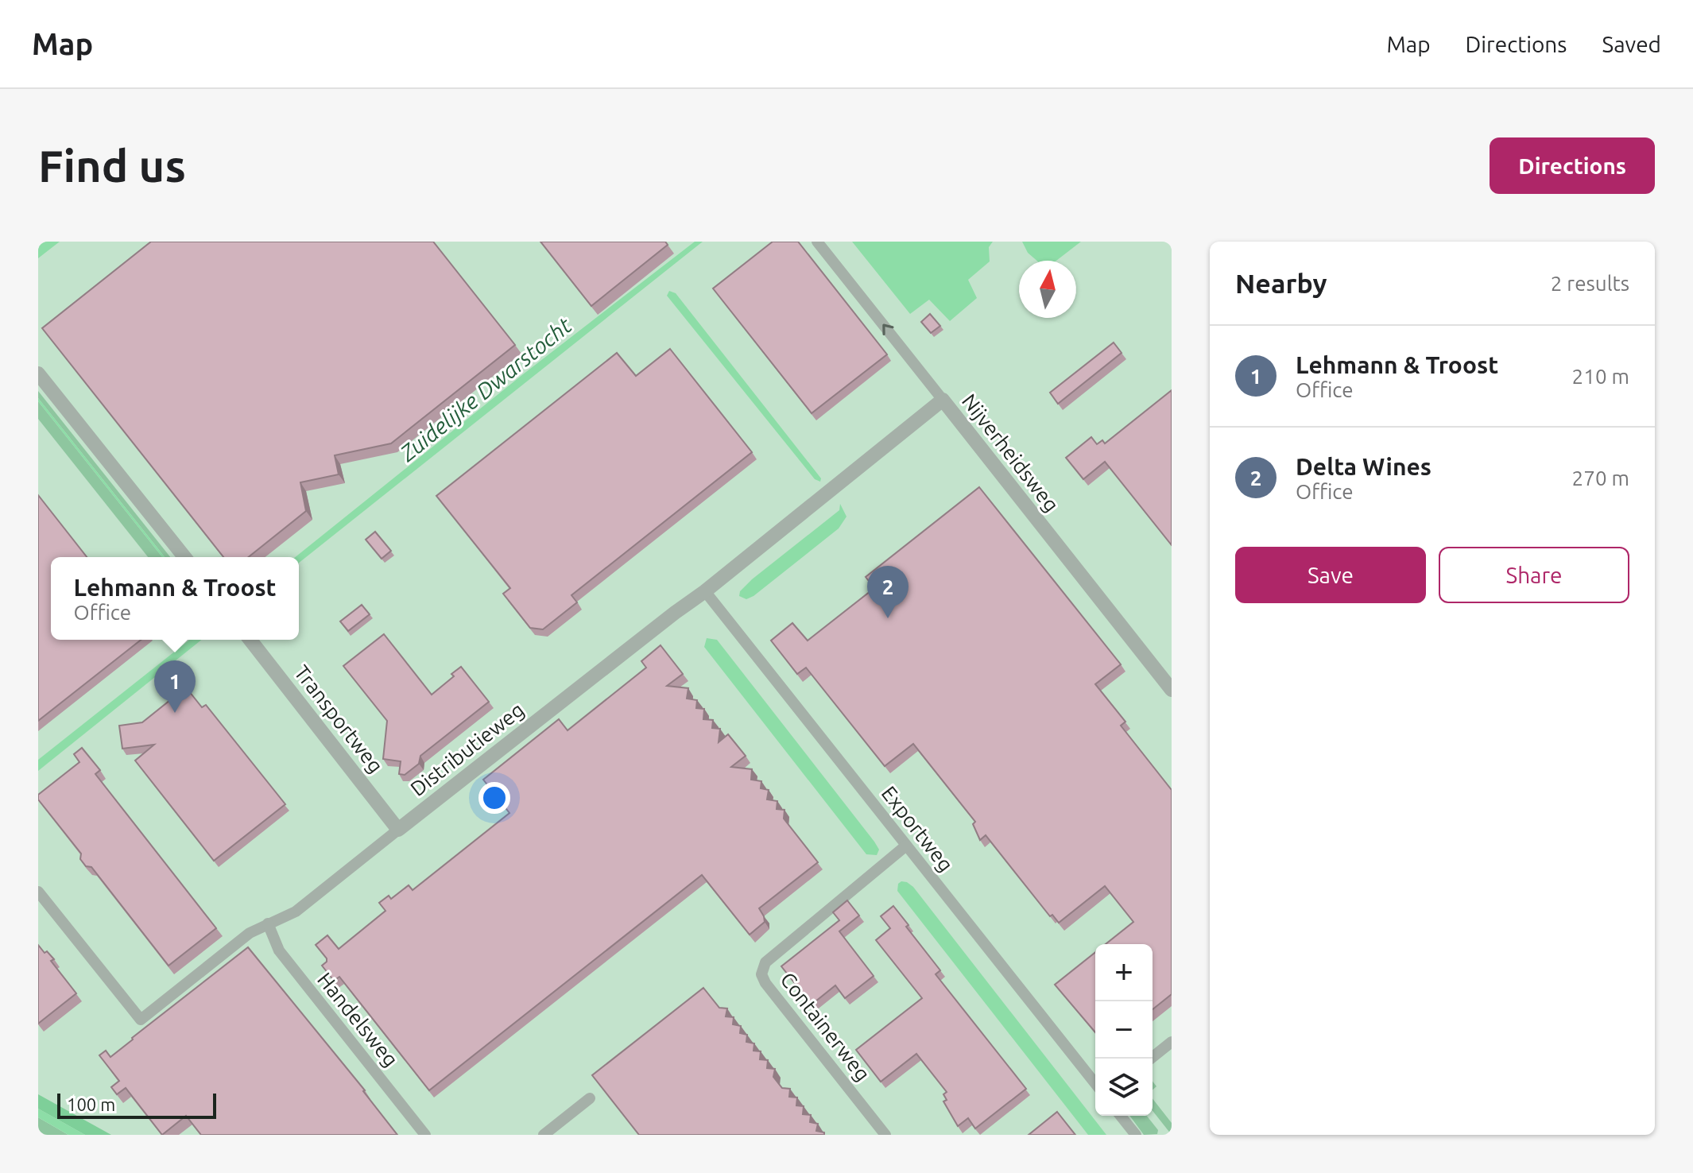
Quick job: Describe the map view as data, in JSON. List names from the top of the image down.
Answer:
{
  "streets": {
    "street": [
      "Nijverheidsweg",
      "Transportweg",
      "Distributieweg",
      "Exportweg",
      "Handelsweg",
      "Containerweg"
    ]
  },
  "crossings": [
    ["Nijverheidsweg", "Distributieweg"],
    ["Transportweg", "Distributieweg"],
    ["Distributieweg", "Exportweg"],
    ["Distributieweg", "Handelsweg"],
    ["Exportweg", "Containerweg"]
  ],
  "one_way": ["Nijverheidsweg"],
  "water": ["Zuidelijke Dwarstocht"],
  "scale_bar": "100 m",
  "north": "top",
  "page": {
    "header": "Map",
    "nav": ["Map", "Directions", "Saved"],
    "buttons": [
      "Directions",
      ["Save", "Share"]
    ],
    "title": "Find us",
    "heading": ["Nearby", "2 results"],
    "list": [
      {
        "mark": "1",
        "name": "Lehmann & Troost",
        "note": "Office",
        "value": "210 m"
      },
      {
        "mark": "2",
        "name": "Delta Wines",
        "note": "Office",
        "value": "270 m"
      }
    ],
    "popup": ["Lehmann & Troost", "Office"],
    "pins": ["2", "1"],
    "map_buttons": ["+", "−"],
    "scale": "100 m"
  }
}
